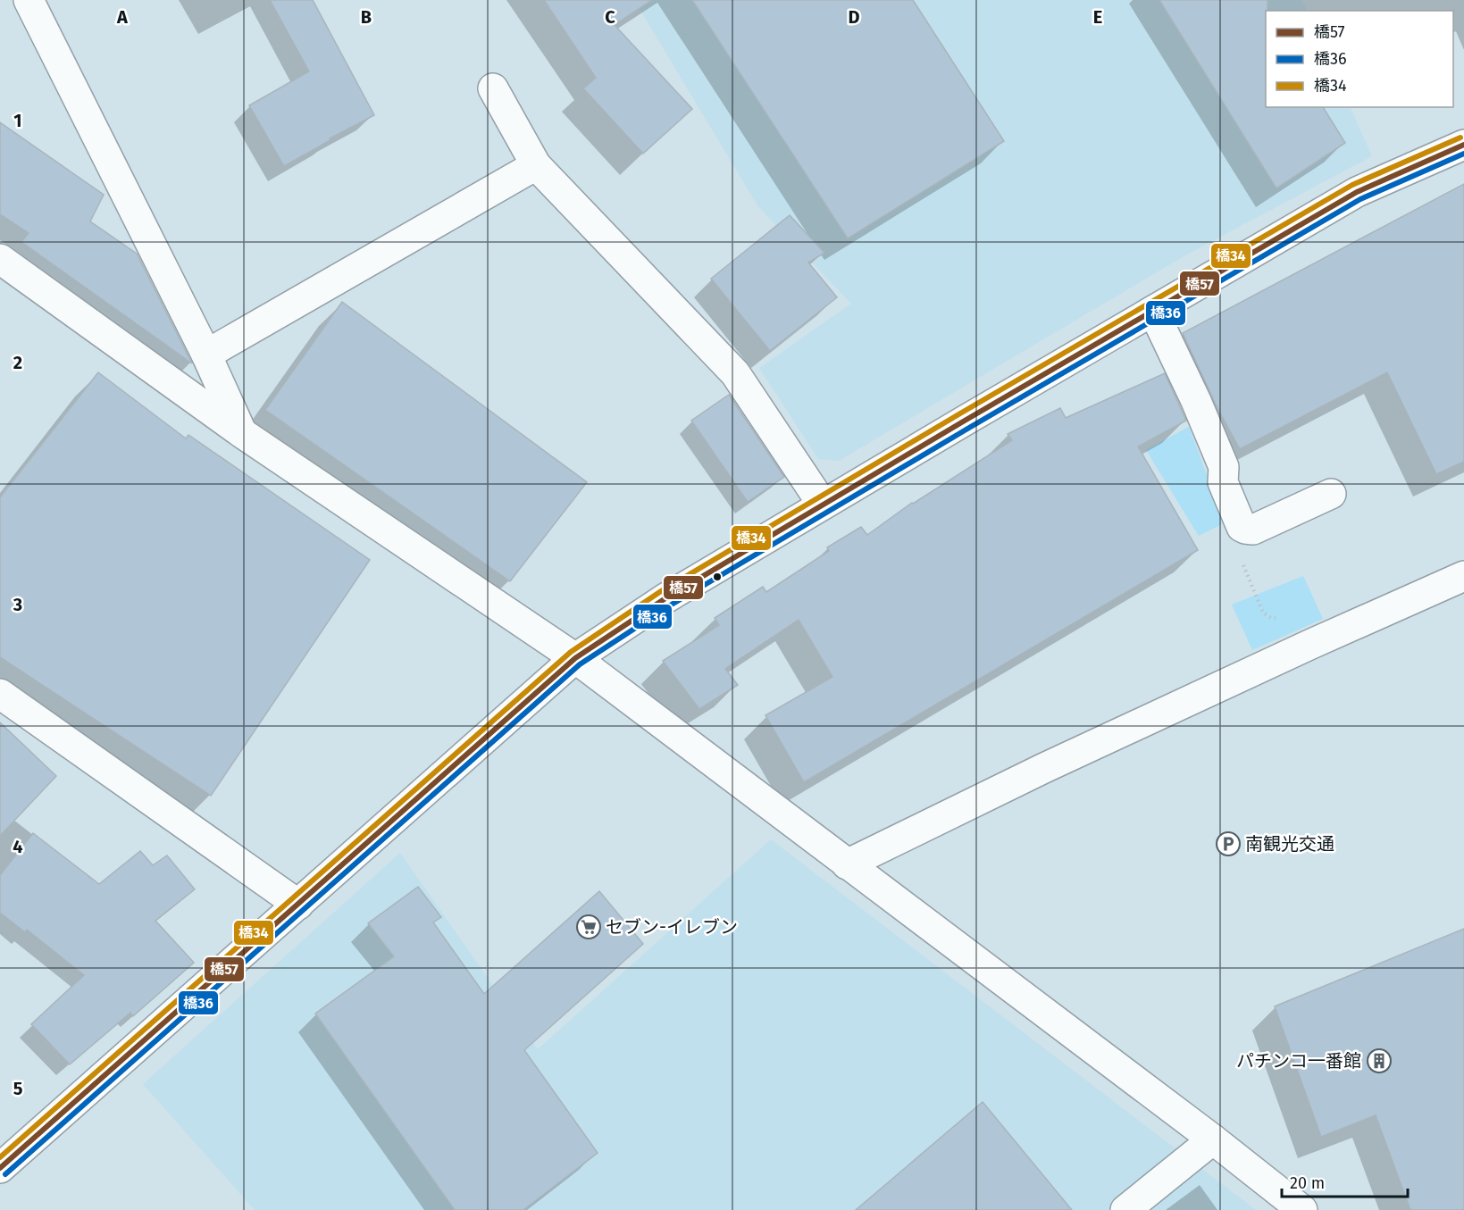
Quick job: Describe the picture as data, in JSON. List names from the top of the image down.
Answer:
{
  "places": {
    "parking": ["南観光交通"],
    "supermarket": ["セブン-イレブン"],
    "building": ["パチンコ一番館"]
  },
  "lines": ["transit line 橋34", "transit line 橋57", "transit line 橋36"],
  "legend": ["橋57", "橋36", "橋34"],
  "scale_bar": "20 m",
  "grid": {
    "columns": [
      "A",
      "B",
      "C",
      "D",
      "E"
    ],
    "rows": [
      "1",
      "2",
      "3",
      "4",
      "5"
    ]
  }
}
